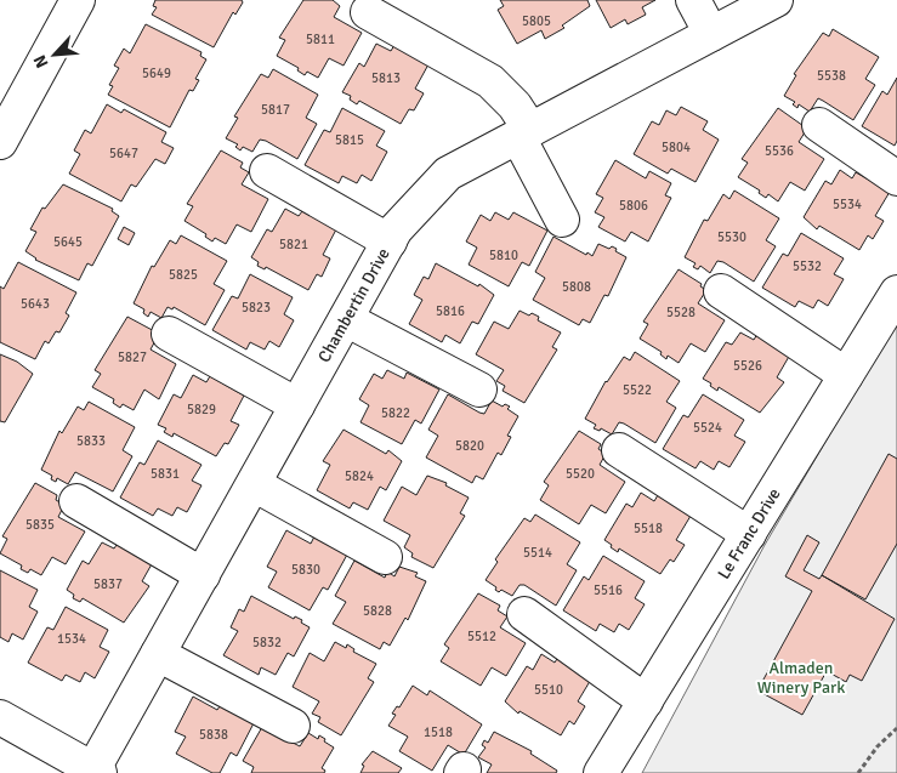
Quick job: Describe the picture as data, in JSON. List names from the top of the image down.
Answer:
{
  "streets": {
    "street": ["Chambertin Drive", "Le Franc Drive"]
  },
  "parks": ["Almaden Winery Park"],
  "house_numbers": [
    "5805",
    "5811",
    "5649",
    "5538",
    "5813",
    "5817",
    "5815",
    "5804",
    "5536",
    "5647",
    "5534",
    "5806",
    "5530",
    "5645",
    "5821",
    "5810",
    "5532",
    "5825",
    "5808",
    "5643",
    "5823",
    "5816",
    "5528",
    "5827",
    "5526",
    "5522",
    "5829",
    "5822",
    "5524",
    "5833",
    "5820",
    "5831",
    "5520",
    "5824",
    "5835",
    "5518",
    "5514",
    "5830",
    "5837",
    "5516",
    "5828",
    "5512",
    "1534",
    "5832",
    "5510",
    "1518",
    "5838"
  ],
  "north": "bottom left"
}
